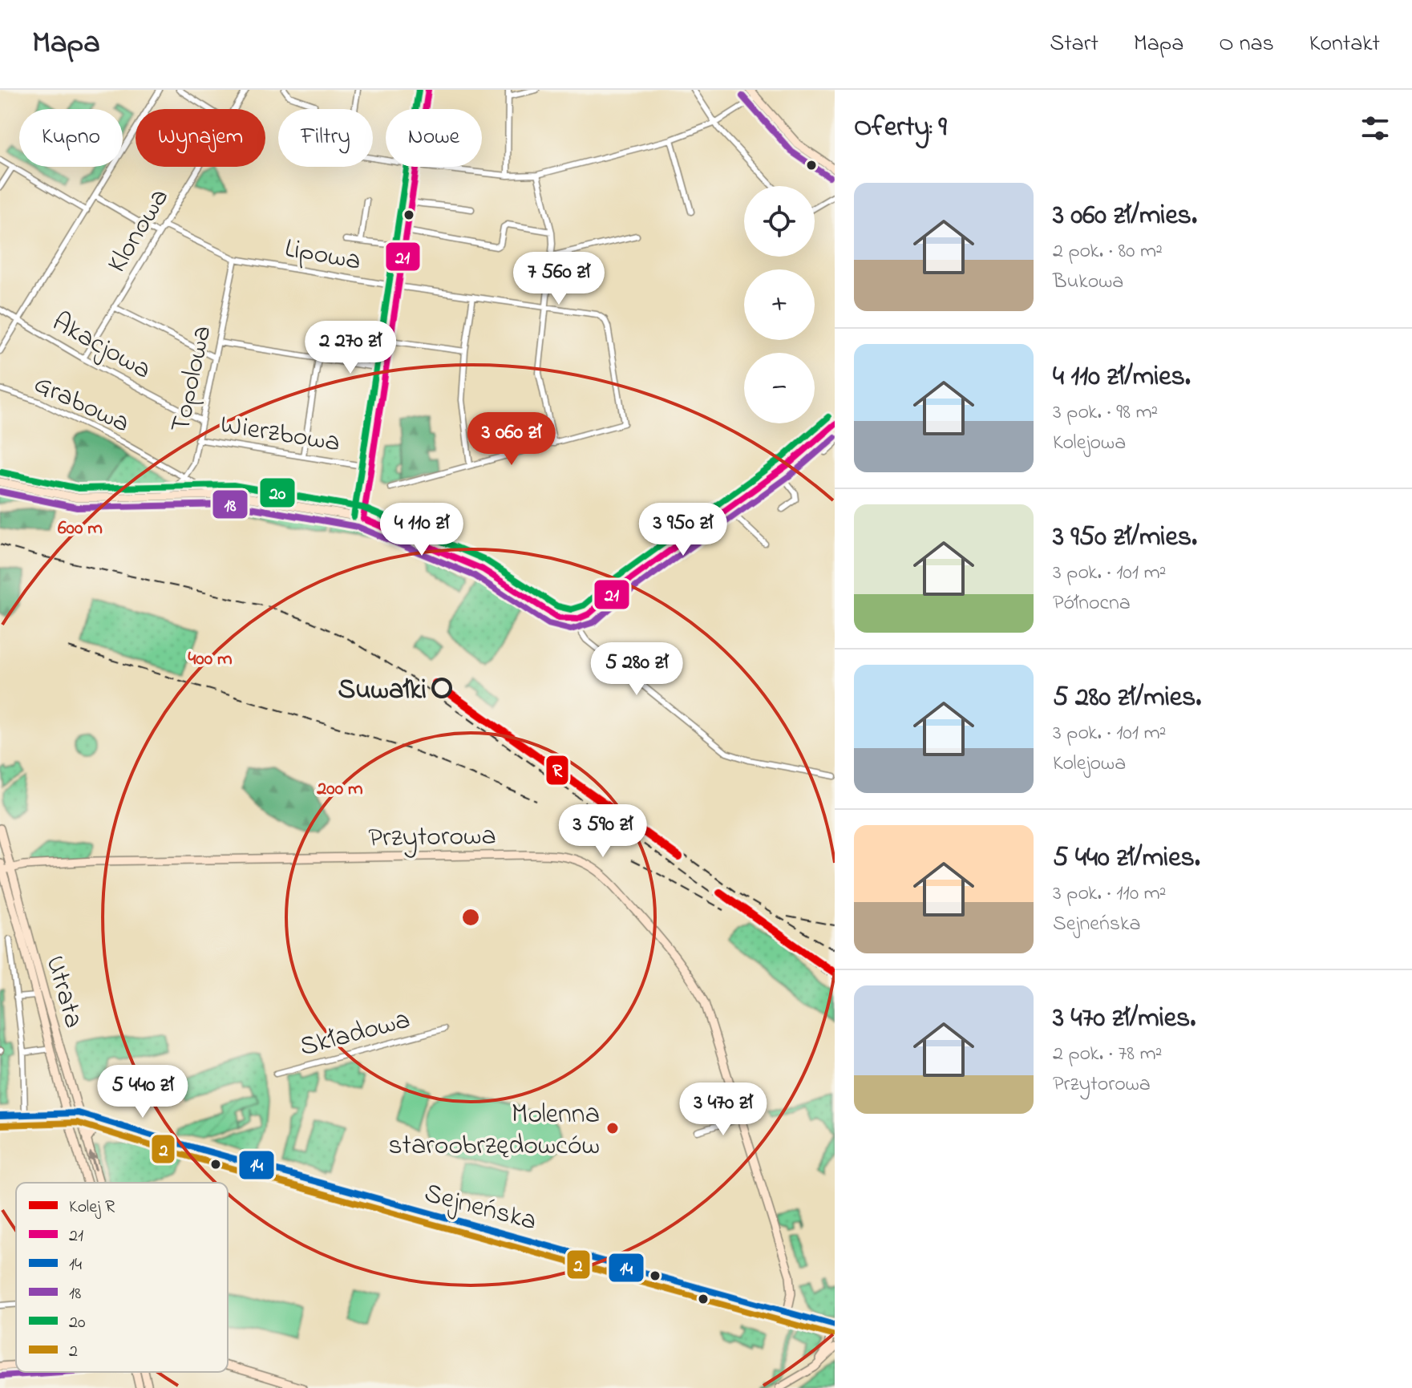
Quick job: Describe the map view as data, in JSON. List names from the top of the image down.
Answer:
{
  "streets": {
    "street": [
      "Klonowa",
      "Lipowa",
      "Akacjowa",
      "Topolowa",
      "Grabowa",
      "Wierzbowa",
      "Przytorowa",
      "Utrata",
      "Składowa",
      "Sejneńska"
    ]
  },
  "crossings": [
    ["Klonowa", "Lipowa"],
    ["Klonowa", "Akacjowa"],
    ["Lipowa", "Topolowa"],
    ["Akacjowa", "Topolowa"],
    ["Topolowa", "Grabowa"],
    ["Topolowa", "Wierzbowa"],
    ["Przytorowa", "Utrata"],
    ["Przytorowa", "Sejneńska"],
    ["Utrata", "Sejneńska"]
  ],
  "places": ["Suwałki", "Molenna staroobrzędowców"],
  "lines": [
    "transit line 21",
    "transit line 20",
    "transit line 18",
    "rail line R",
    "transit line 14",
    "transit line 2"
  ],
  "legend": [
    "Kolej R",
    "21",
    "14",
    "18",
    "20",
    "2"
  ],
  "page": {
    "header": "Mapa",
    "nav": [
      "Start",
      "Mapa",
      "O nas",
      "Kontakt"
    ],
    "heading": "Oferty: 9",
    "chip": [
      "Kupno",
      "Wynajem",
      "Filtry",
      "Nowe"
    ],
    "list": [
      {
        "name": "3 060 zł/mies.",
        "note": "2 pok. · 80 m² · Bukowa"
      },
      {
        "name": "4 110 zł/mies.",
        "note": "3 pok. · 98 m² · Kolejowa"
      },
      {
        "name": "3 950 zł/mies.",
        "note": "3 pok. · 101 m² · Północna"
      },
      {
        "name": "5 280 zł/mies.",
        "note": "3 pok. · 101 m² · Kolejowa"
      },
      {
        "name": "5 440 zł/mies.",
        "note": "3 pok. · 110 m² · Sejneńska"
      },
      {
        "name": "3 470 zł/mies.",
        "note": "2 pok. · 78 m² · Przytorowa"
      }
    ],
    "map_buttons": ["+", "−"],
    "price": [
      "7 560 zł",
      "2 270 zł",
      "3 060 zł",
      "4 110 zł",
      "3 950 zł",
      "5 280 zł",
      "3 590 zł",
      "5 440 zł",
      "3 470 zł"
    ]
  },
  "rings": ["600 m", "400 m", "200 m"]
}
